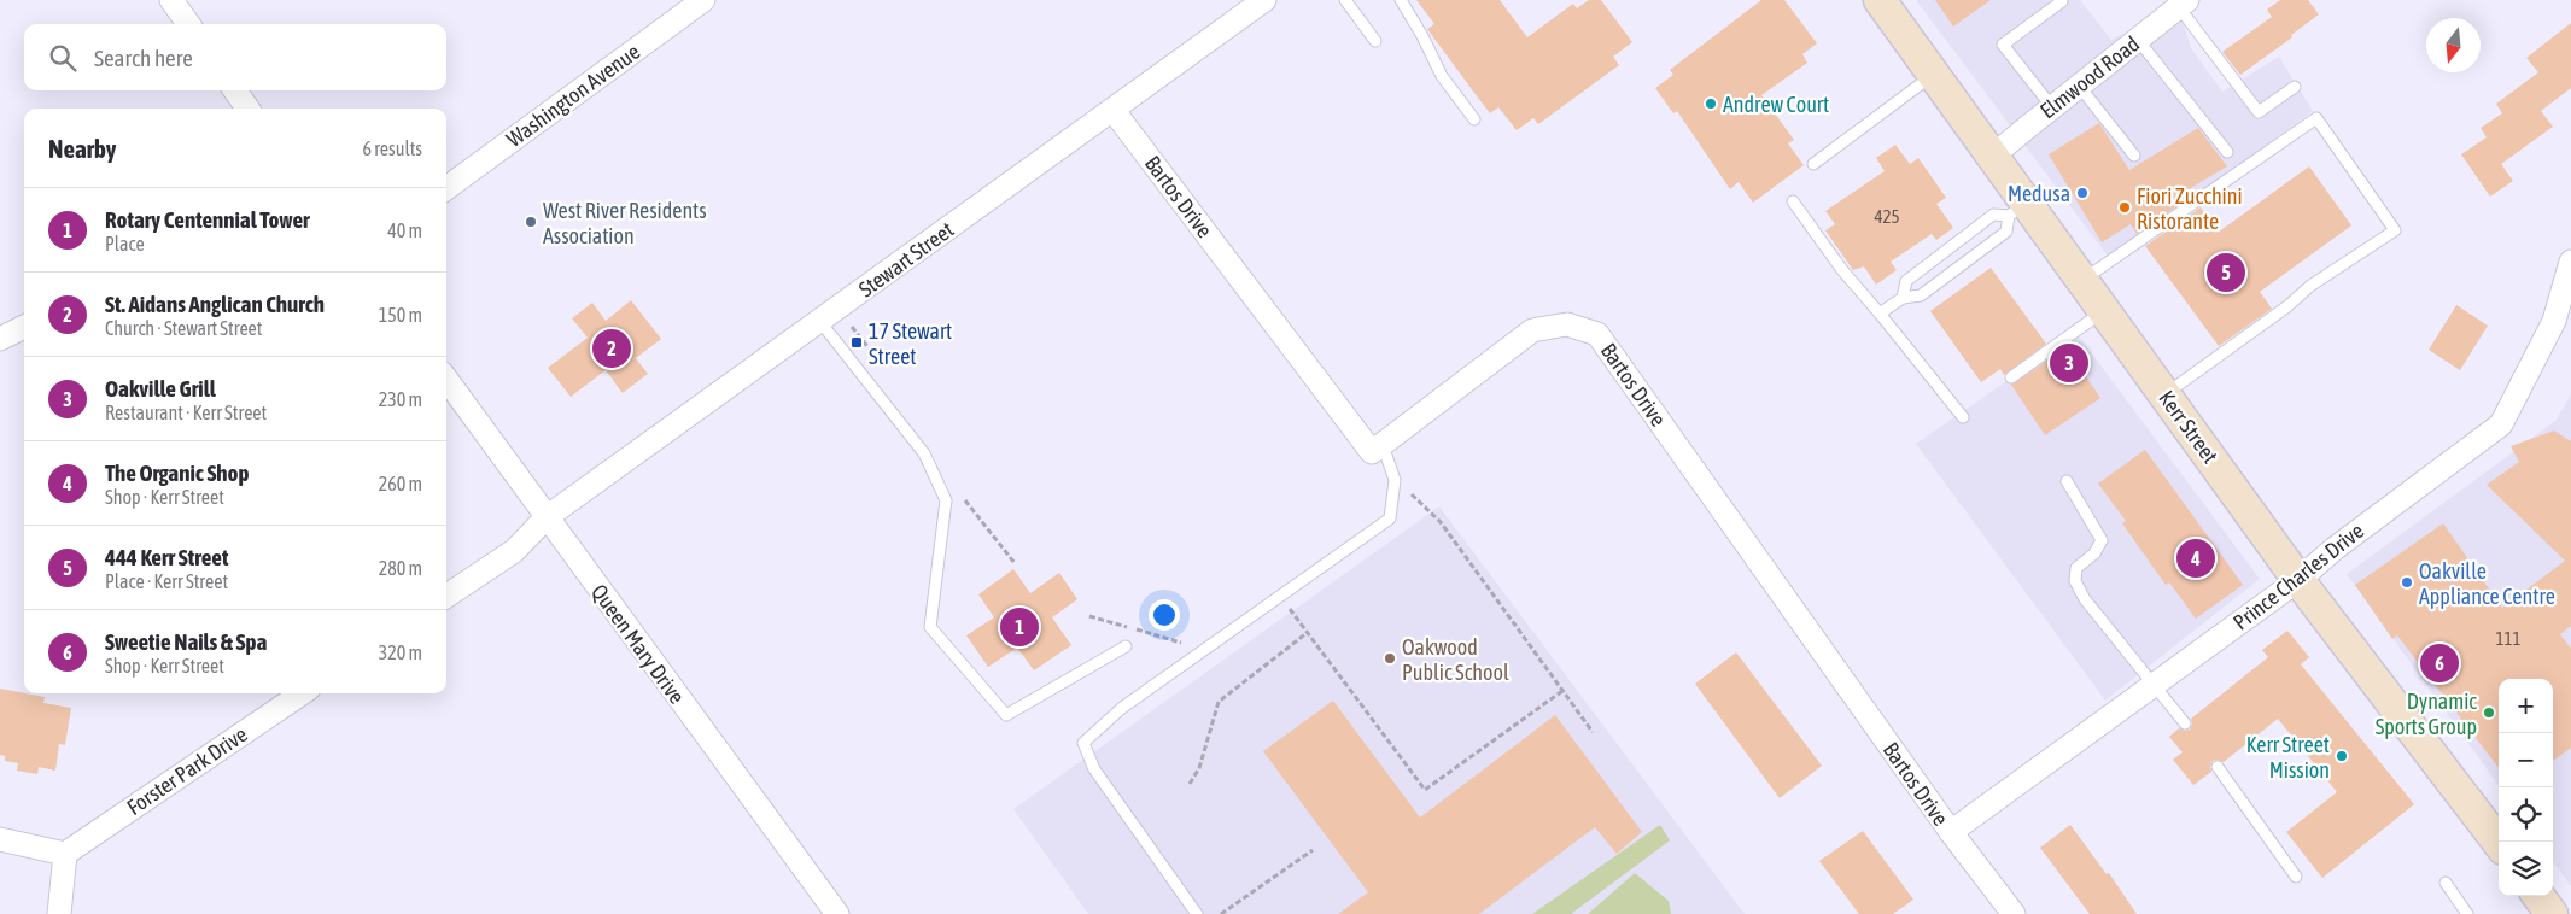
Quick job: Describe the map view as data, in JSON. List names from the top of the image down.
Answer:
{
  "streets": {
    "main road": ["Kerr Street"],
    "street": [
      "Elmwood Road",
      "Washington Avenue",
      "Bartos Drive",
      "Stewart Street",
      "Prince Charles Drive",
      "Queen Mary Drive",
      "Forster Park Drive"
    ]
  },
  "crossings": [
    ["Elmwood Road", "Kerr Street"],
    ["Bartos Drive", "Stewart Street"],
    ["Bartos Drive", "Prince Charles Drive"],
    ["Stewart Street", "Queen Mary Drive"],
    ["Kerr Street", "Prince Charles Drive"]
  ],
  "places": {
    "other": [
      "Andrew Court",
      "Medusa",
      "Fiori Zucchini Ristorante",
      "West River Residents Association",
      "Oakville Appliance Centre",
      "Oakwood Public School",
      "Dynamic Sports Group",
      "Kerr Street Mission"
    ],
    "transit": ["17 Stewart Street"]
  },
  "house_numbers": ["425", "111"],
  "north": "bottom",
  "page": {
    "search": "Search here",
    "heading": ["Nearby", "6 results"],
    "list": [
      {
        "mark": "1",
        "name": "Rotary Centennial Tower",
        "note": "Place",
        "value": "40 m"
      },
      {
        "mark": "2",
        "name": "St. Aidans Anglican Church",
        "note": "Church · Stewart Street",
        "value": "150 m"
      },
      {
        "mark": "3",
        "name": "Oakville Grill",
        "note": "Restaurant · Kerr Street",
        "value": "230 m"
      },
      {
        "mark": "4",
        "name": "The Organic Shop",
        "note": "Shop · Kerr Street",
        "value": "260 m"
      },
      {
        "mark": "5",
        "name": "444 Kerr Street",
        "note": "Place · Kerr Street",
        "value": "280 m"
      },
      {
        "mark": "6",
        "name": "Sweetie Nails & Spa",
        "note": "Shop · Kerr Street",
        "value": "320 m"
      }
    ],
    "pins": [
      "5",
      "2",
      "3",
      "4",
      "1",
      "6"
    ],
    "map_buttons": ["+", "−"]
  }
}
